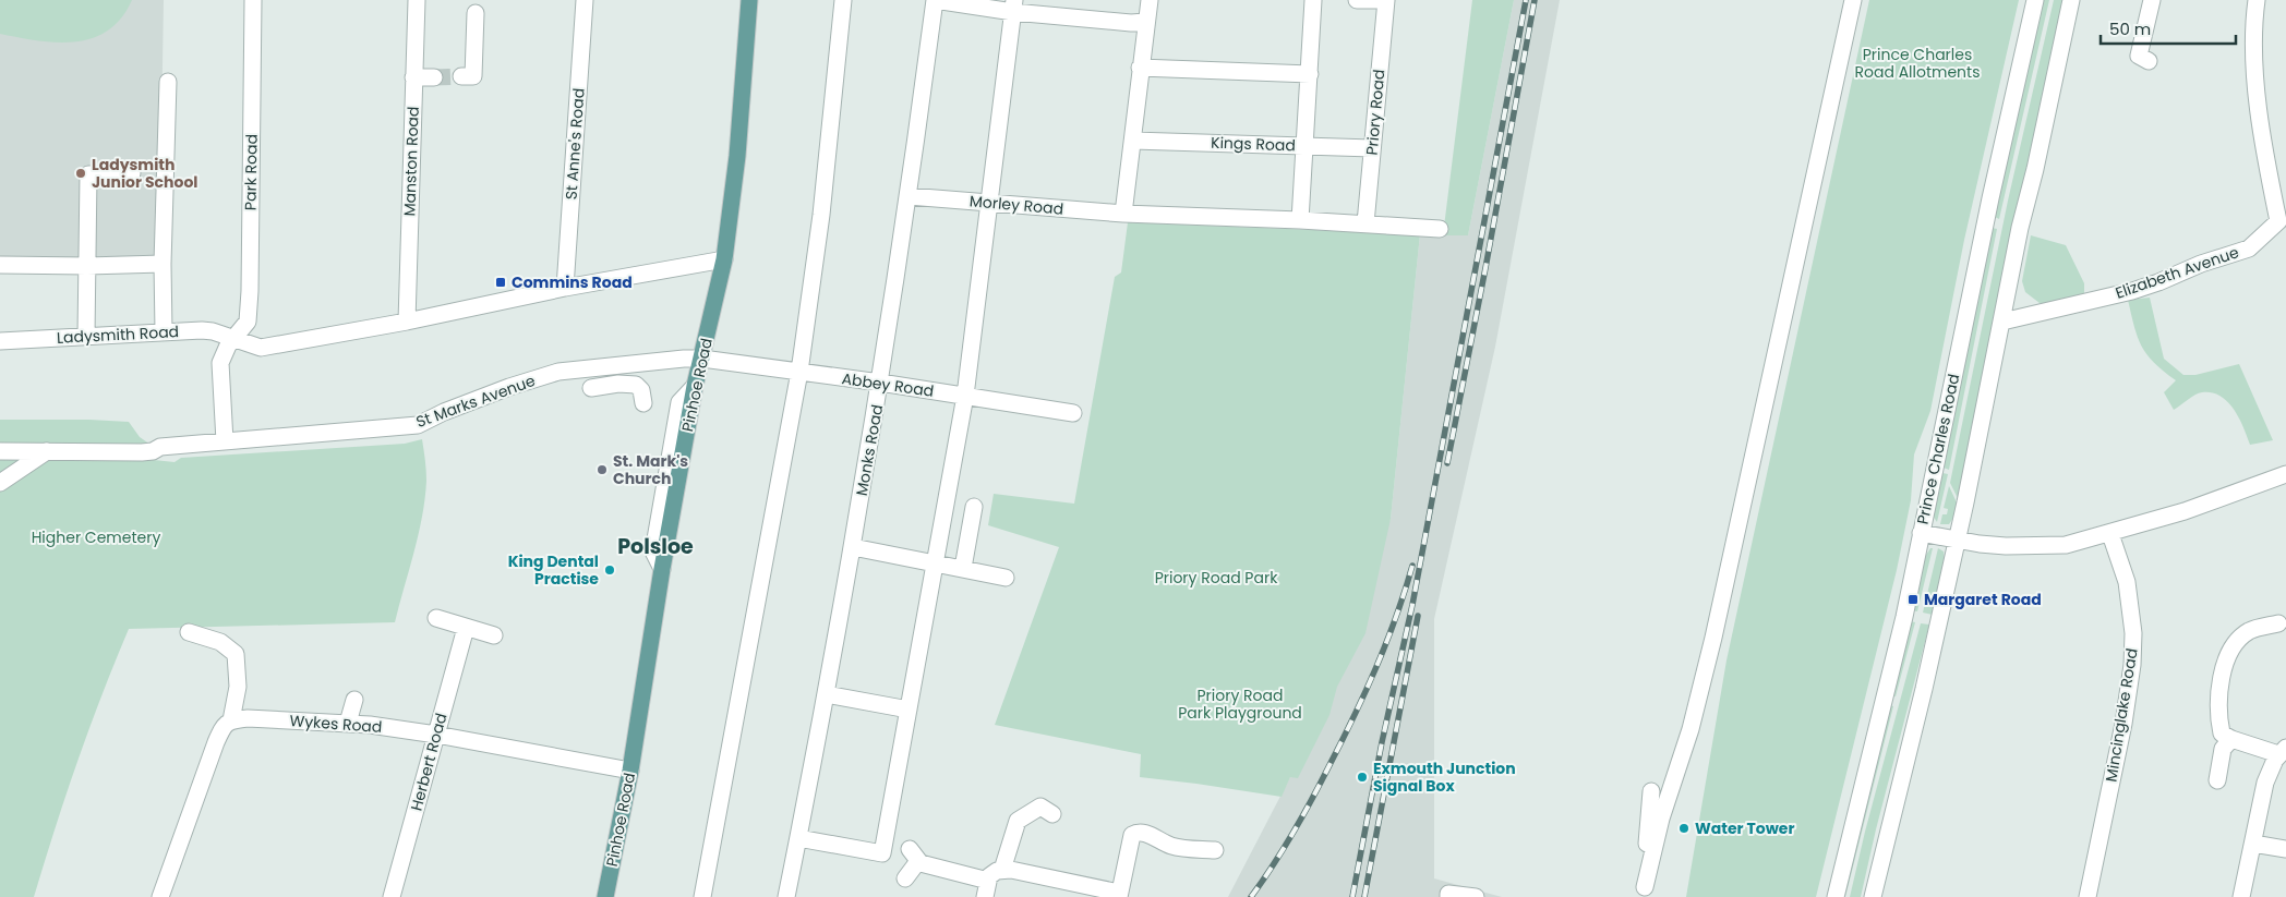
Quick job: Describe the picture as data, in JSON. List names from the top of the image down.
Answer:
{
  "streets": {
    "main road": ["Pinhoe Road"],
    "street": [
      "Priory Road",
      "St Anne's Road",
      "Kings Road",
      "Manston Road",
      "Park Road",
      "Morley Road",
      "Elizabeth Avenue",
      "Ladysmith Road",
      "Abbey Road",
      "St Marks Avenue",
      "Prince Charles Road",
      "Monks Road",
      "Mincinglake Road",
      "Wykes Road",
      "Herbert Road"
    ]
  },
  "crossings": [
    ["Priory Road", "Kings Road"],
    ["Priory Road", "Morley Road"],
    ["Park Road", "Ladysmith Road"],
    ["Morley Road", "Monks Road"],
    ["Pinhoe Road", "Abbey Road"],
    ["Pinhoe Road", "St Marks Avenue"],
    ["Pinhoe Road", "Wykes Road"],
    ["Abbey Road", "St Marks Avenue"],
    ["Abbey Road", "Monks Road"],
    ["Wykes Road", "Herbert Road"]
  ],
  "districts": ["Polsloe"],
  "parks": [
    "Prince Charles Road Allotments",
    "Higher Cemetery",
    "Priory Road Park",
    "Priory Road Park Playground"
  ],
  "places": {
    "other": [
      "Ladysmith Junior School",
      "St. Mark's Church",
      "King Dental Practise",
      "Exmouth Junction Signal Box",
      "Water Tower"
    ],
    "transit": ["Commins Road", "Margaret Road"]
  },
  "scale_bar": "50 m"
}
